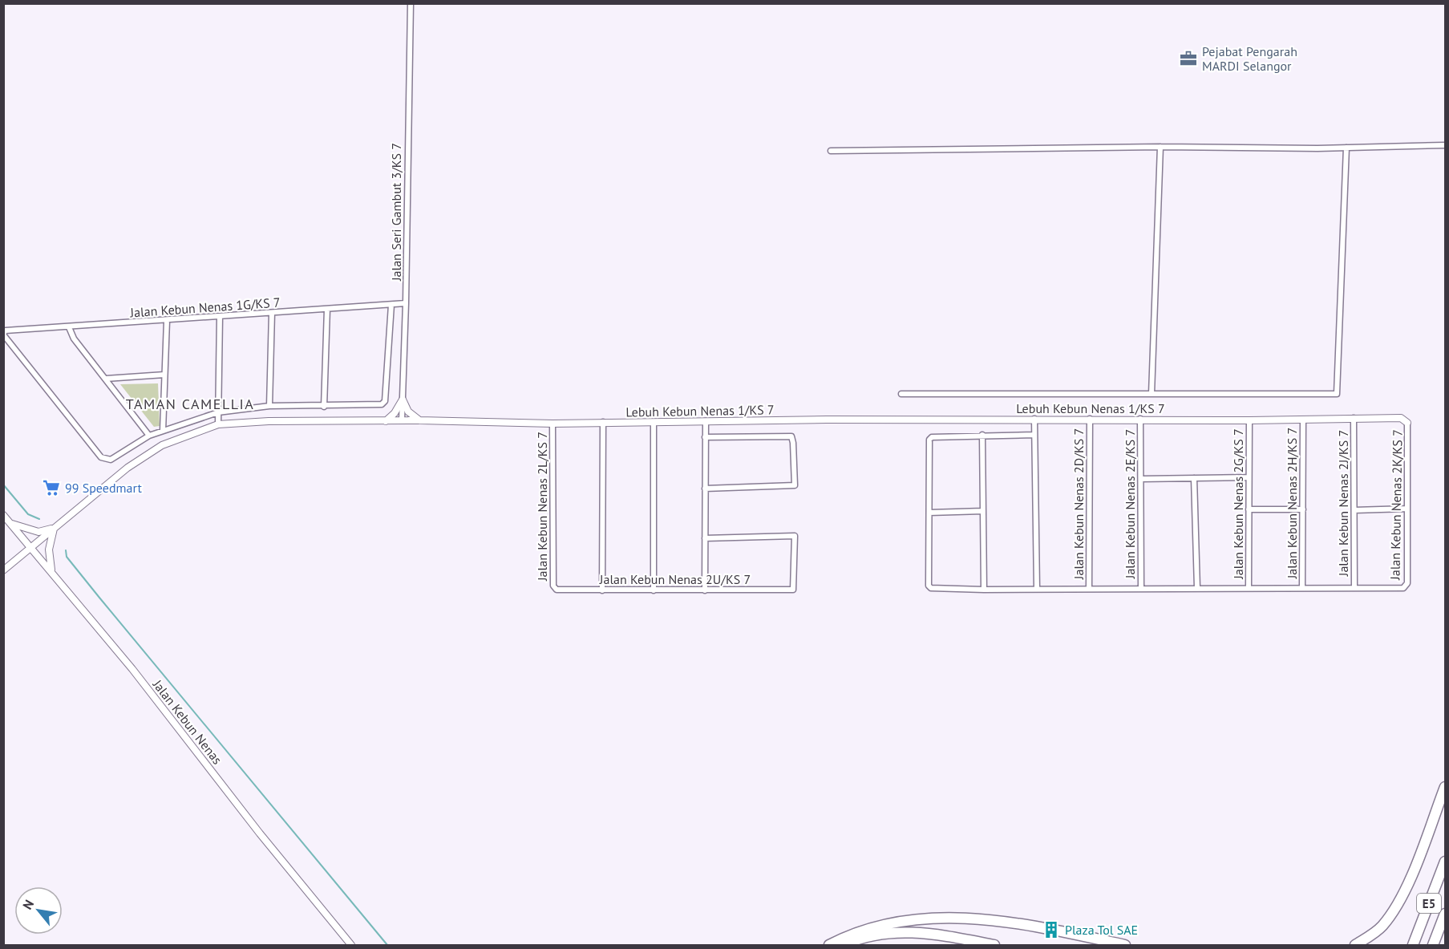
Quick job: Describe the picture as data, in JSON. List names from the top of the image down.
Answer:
{
  "streets": {
    "highway": ["E5"],
    "street": [
      "Jalan Seri Gambut 3/KS 7",
      "Jalan Kebun Nenas 1G/KS 7",
      "Lebuh Kebun Nenas 1/KS 7",
      "Jalan Kebun Nenas 2H/KS 7",
      "Jalan Kebun Nenas 2J/KS 7",
      "Jalan Kebun Nenas 2D/KS 7",
      "Jalan Kebun Nenas 2E/KS 7",
      "Jalan Kebun Nenas 2G/KS 7",
      "Jalan Kebun Nenas 2K/KS 7",
      "Jalan Kebun Nenas 2L/KS 7",
      "Jalan Kebun Nenas 2U/KS 7",
      "Jalan Kebun Nenas"
    ]
  },
  "crossings": [
    ["Jalan Seri Gambut 3/KS 7", "Jalan Kebun Nenas 1G/KS 7"],
    ["Jalan Seri Gambut 3/KS 7", "Lebuh Kebun Nenas 1/KS 7"],
    ["Lebuh Kebun Nenas 1/KS 7", "Jalan Kebun Nenas 2H/KS 7"],
    ["Lebuh Kebun Nenas 1/KS 7", "Jalan Kebun Nenas 2J/KS 7"],
    ["Lebuh Kebun Nenas 1/KS 7", "Jalan Kebun Nenas 2D/KS 7"],
    ["Lebuh Kebun Nenas 1/KS 7", "Jalan Kebun Nenas 2E/KS 7"],
    ["Lebuh Kebun Nenas 1/KS 7", "Jalan Kebun Nenas 2G/KS 7"],
    ["Lebuh Kebun Nenas 1/KS 7", "Jalan Kebun Nenas 2K/KS 7"],
    ["Lebuh Kebun Nenas 1/KS 7", "Jalan Kebun Nenas 2L/KS 7"],
    ["Lebuh Kebun Nenas 1/KS 7", "Jalan Kebun Nenas"],
    ["Jalan Kebun Nenas 2J/KS 7", "Jalan Kebun Nenas 2K/KS 7"],
    ["Jalan Kebun Nenas 2L/KS 7", "Jalan Kebun Nenas 2U/KS 7"]
  ],
  "districts": ["TAMAN CAMELLIA"],
  "places": {
    "office": ["Pejabat Pengarah MARDI Selangor"],
    "supermarket": ["99 Speedmart"],
    "building": ["Plaza Tol SAE"]
  },
  "north": "top left"
}
